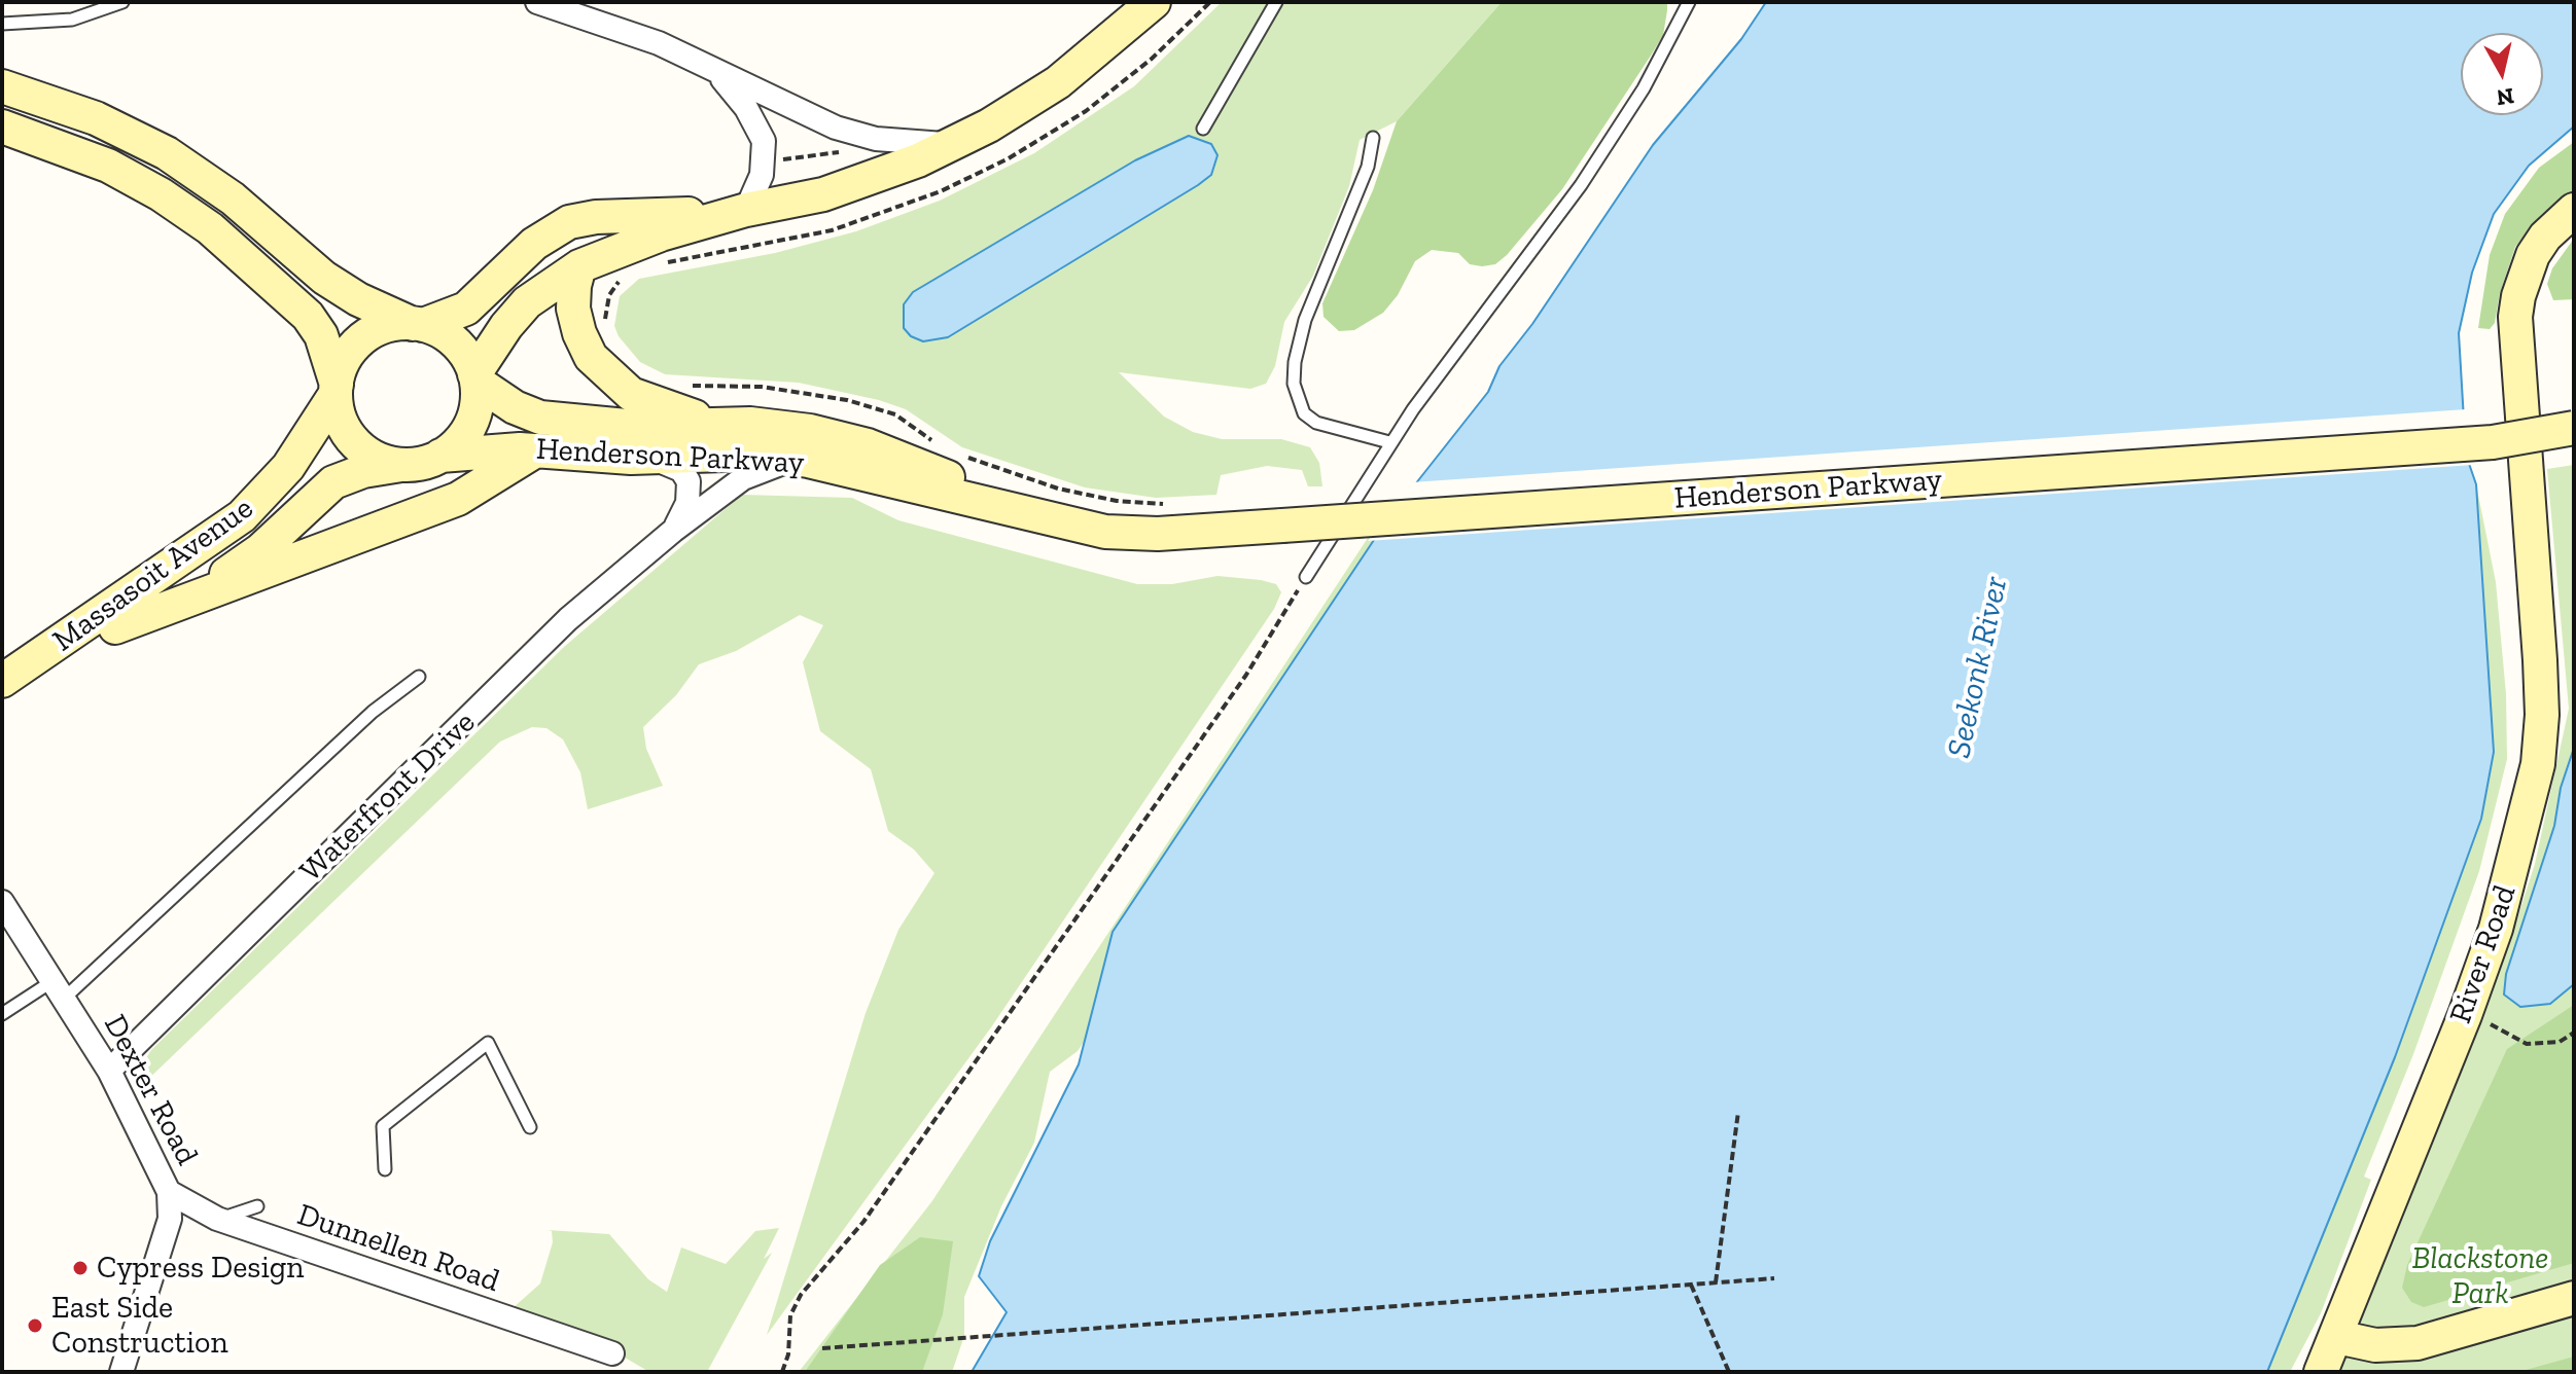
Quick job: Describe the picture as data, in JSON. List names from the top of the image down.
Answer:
{
  "streets": {
    "main road": ["Henderson Parkway", "Massasoit Avenue", "River Road"],
    "street": ["Waterfront Drive", "Dexter Road", "Dunnellen Road"]
  },
  "crossings": [
    ["Henderson Parkway", "Massasoit Avenue"],
    ["Henderson Parkway", "Waterfront Drive"],
    ["Waterfront Drive", "Dexter Road"],
    ["Dexter Road", "Dunnellen Road"]
  ],
  "water": ["Seekonk River"],
  "parks": ["Blackstone Park"],
  "places": ["Cypress Design", "East Side Construction"],
  "north": "bottom"
}
